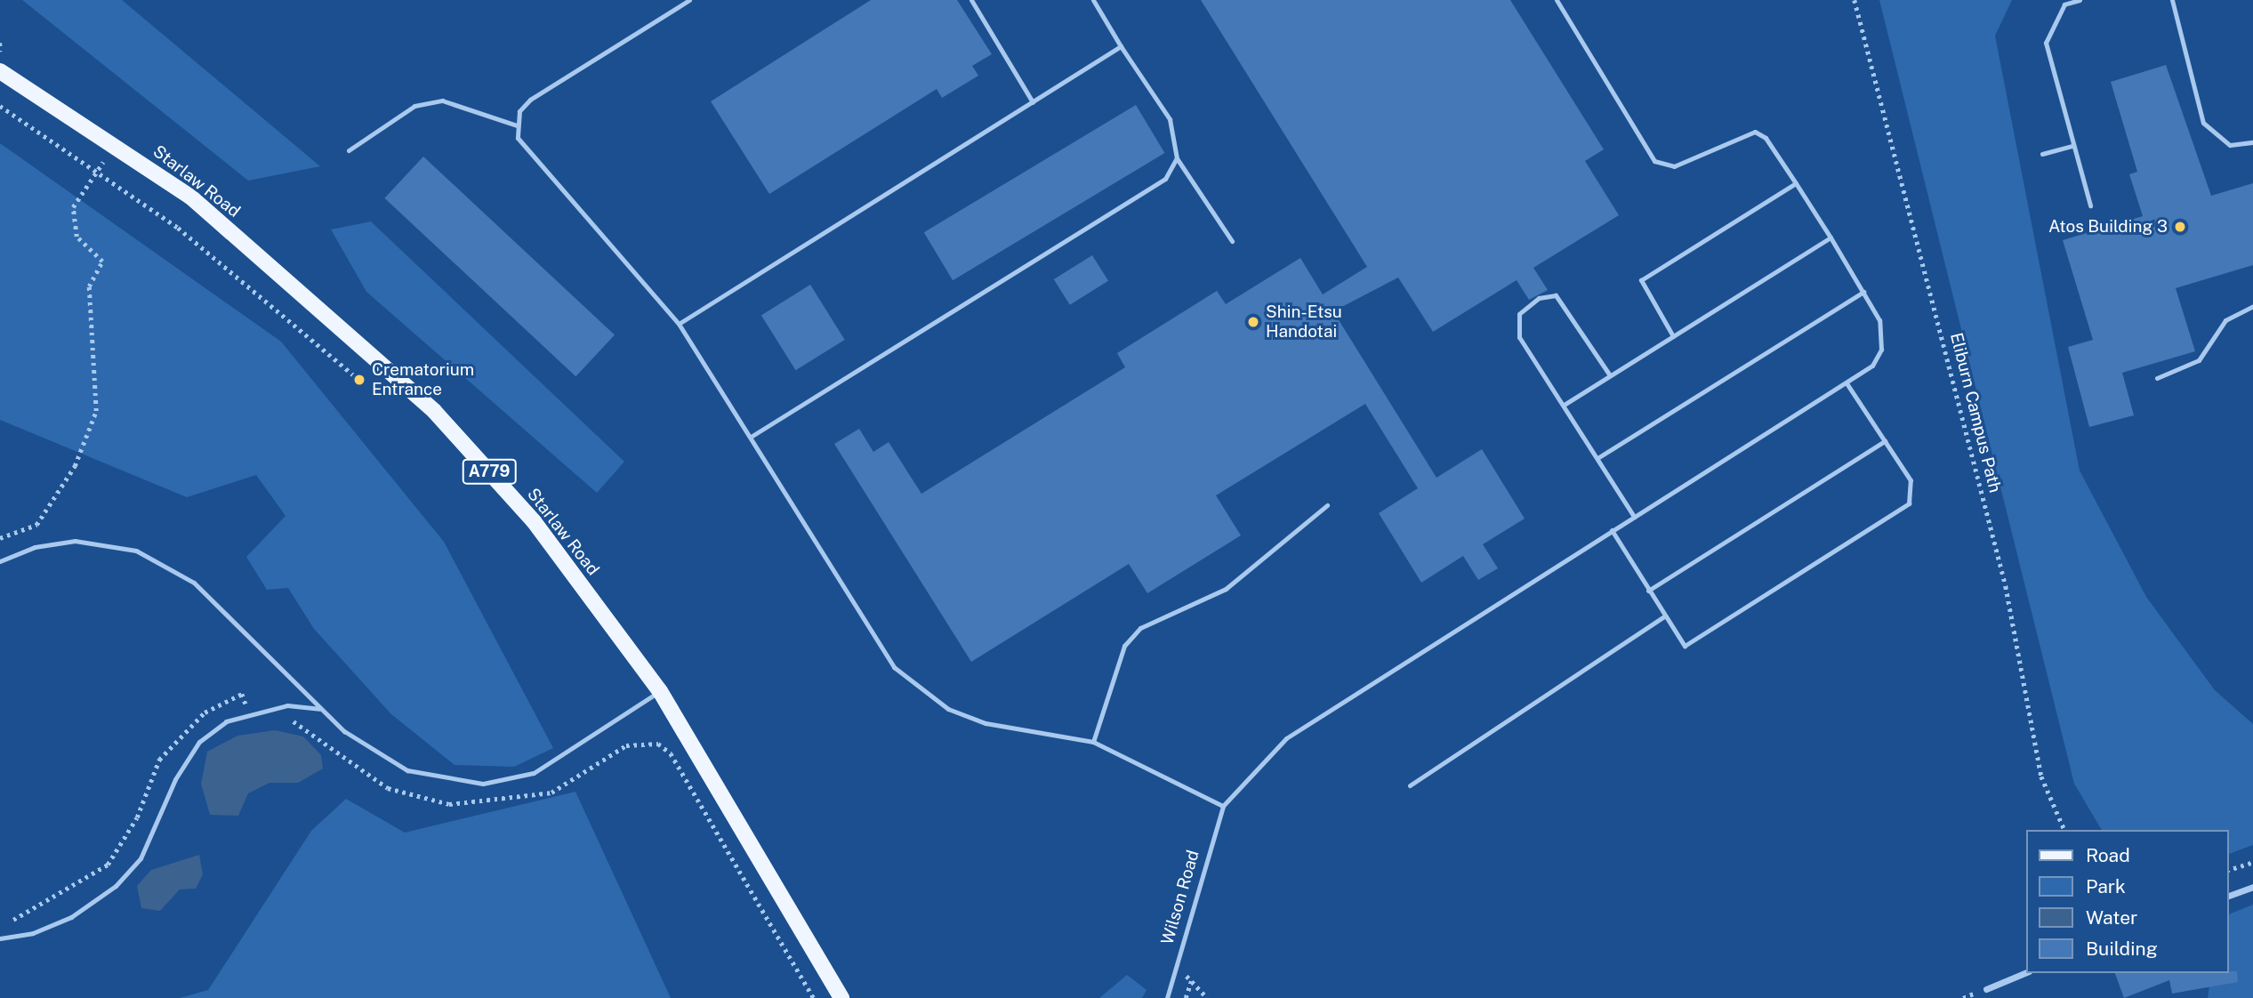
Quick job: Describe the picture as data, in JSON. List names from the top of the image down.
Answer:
{
  "streets": {
    "main road": ["Starlaw Road", "A779"],
    "lane": ["Wilson Road"],
    "path": ["Eliburn Campus Path"]
  },
  "places": ["Atos Building 3", "Shin-Etsu Handotai", "Crematorium Entrance"],
  "legend": [
    "Road",
    "Park",
    "Water",
    "Building"
  ]
}
